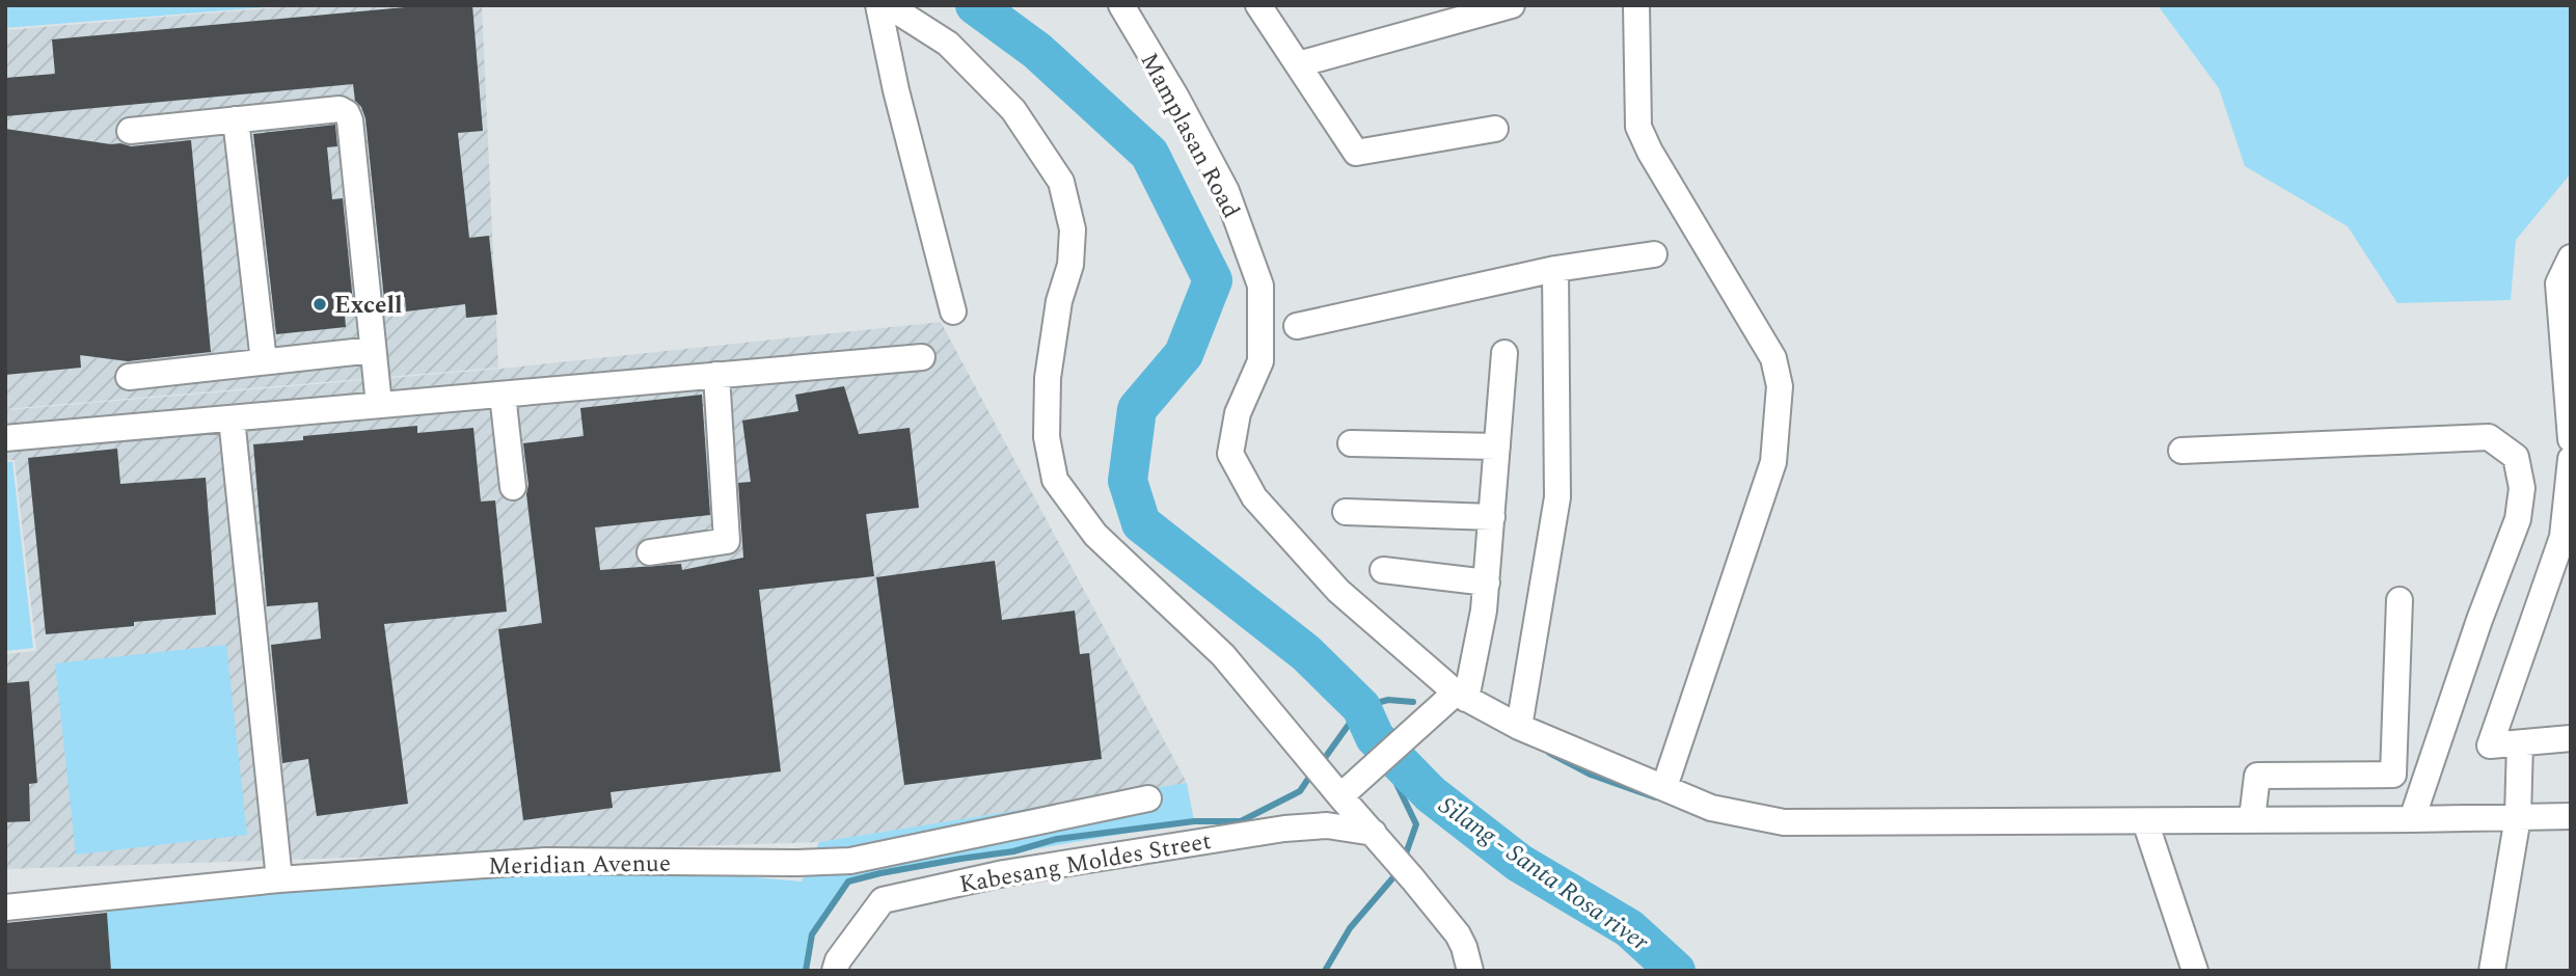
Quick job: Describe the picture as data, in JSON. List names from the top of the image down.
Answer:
{
  "streets": {
    "street": ["Mamplasan Road", "Kabesang Moldes Street", "Meridian Avenue"]
  },
  "water": ["Silang - Santa Rosa river"],
  "places": ["Excell"]
}
